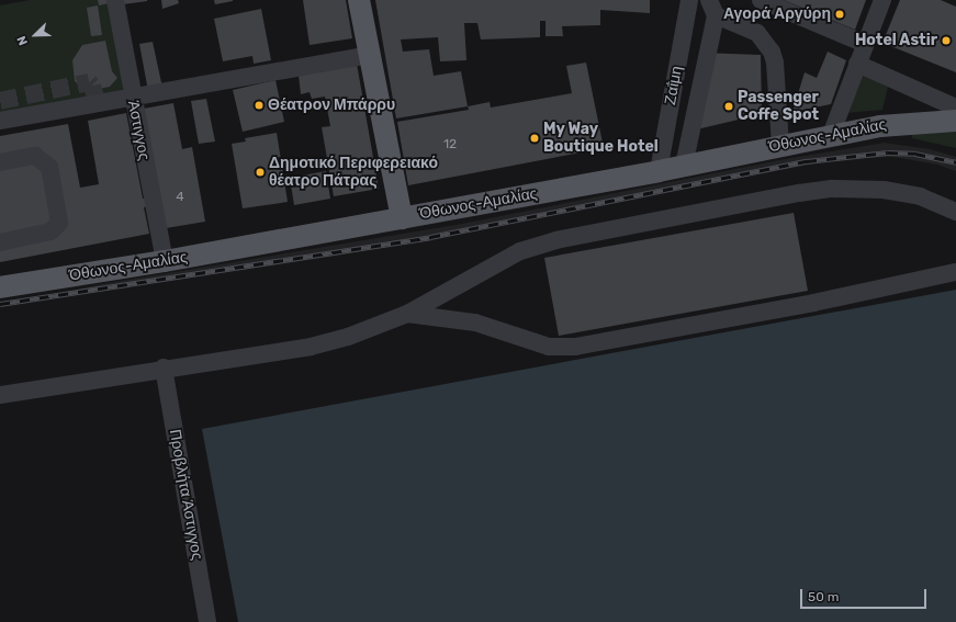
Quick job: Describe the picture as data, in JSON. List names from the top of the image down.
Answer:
{
  "streets": {
    "main road": ["Όθωνος-Αμαλίας"],
    "street": ["Ζαΐμη", "Άστιγγος", "Προβλήτα Άστιγγος"]
  },
  "crossings": [
    ["Ζαΐμη", "Όθωνος-Αμαλίας"],
    ["Άστιγγος", "Όθωνος-Αμαλίας"]
  ],
  "places": [
    "Αγορά Αργύρη",
    "Hotel Astir",
    "Θέατρον Μπάρρυ",
    "Passenger Coffe Spot",
    "My Way Boutique Hotel",
    "Δημοτικό Περιφερειακό θέατρο Πάτρας"
  ],
  "house_numbers": ["12", "4"],
  "scale_bar": "50 m",
  "north": "bottom left"
}
